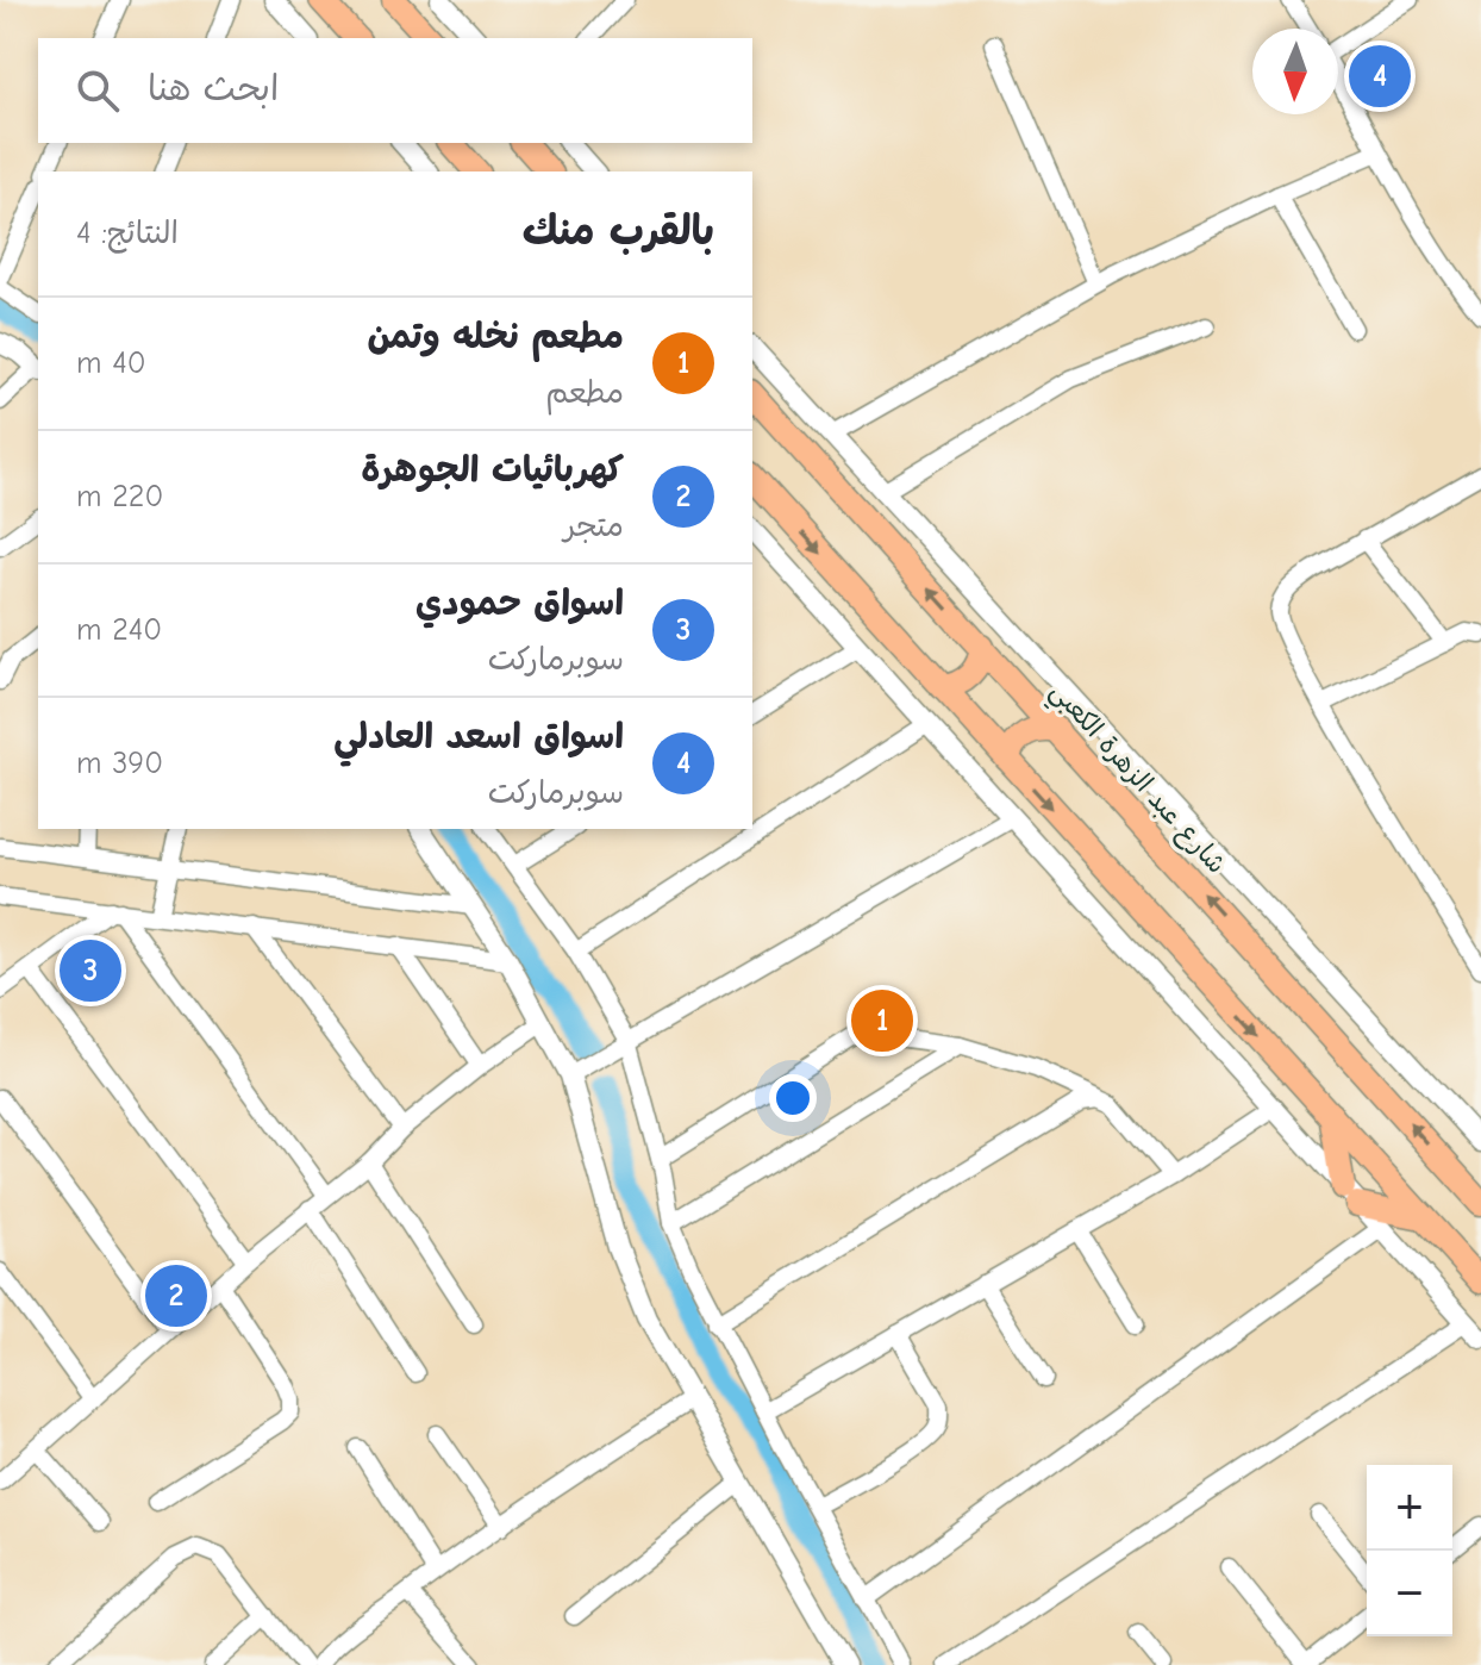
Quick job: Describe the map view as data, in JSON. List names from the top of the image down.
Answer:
{
  "streets": {
    "main road": ["شارع عبد الزهرة الكعبي"]
  },
  "north": "bottom",
  "page": {
    "search": "ابحث هنا",
    "pins": [
      "4",
      "3",
      "1",
      "2"
    ],
    "heading": ["بالقرب منك", "النتائج: 4"],
    "list": [
      {
        "mark": "1",
        "name": "مطعم نخله وتمن",
        "note": "مطعم",
        "value": "40 m"
      },
      {
        "mark": "2",
        "name": "كهربائيات الجوهرة",
        "note": "متجر",
        "value": "220 m"
      },
      {
        "mark": "3",
        "name": "اسواق حمودي",
        "note": "سوبرماركت",
        "value": "240 m"
      },
      {
        "mark": "4",
        "name": "اسواق اسعد العادلي",
        "note": "سوبرماركت",
        "value": "390 m"
      }
    ],
    "map_buttons": ["+", "−"]
  }
}
